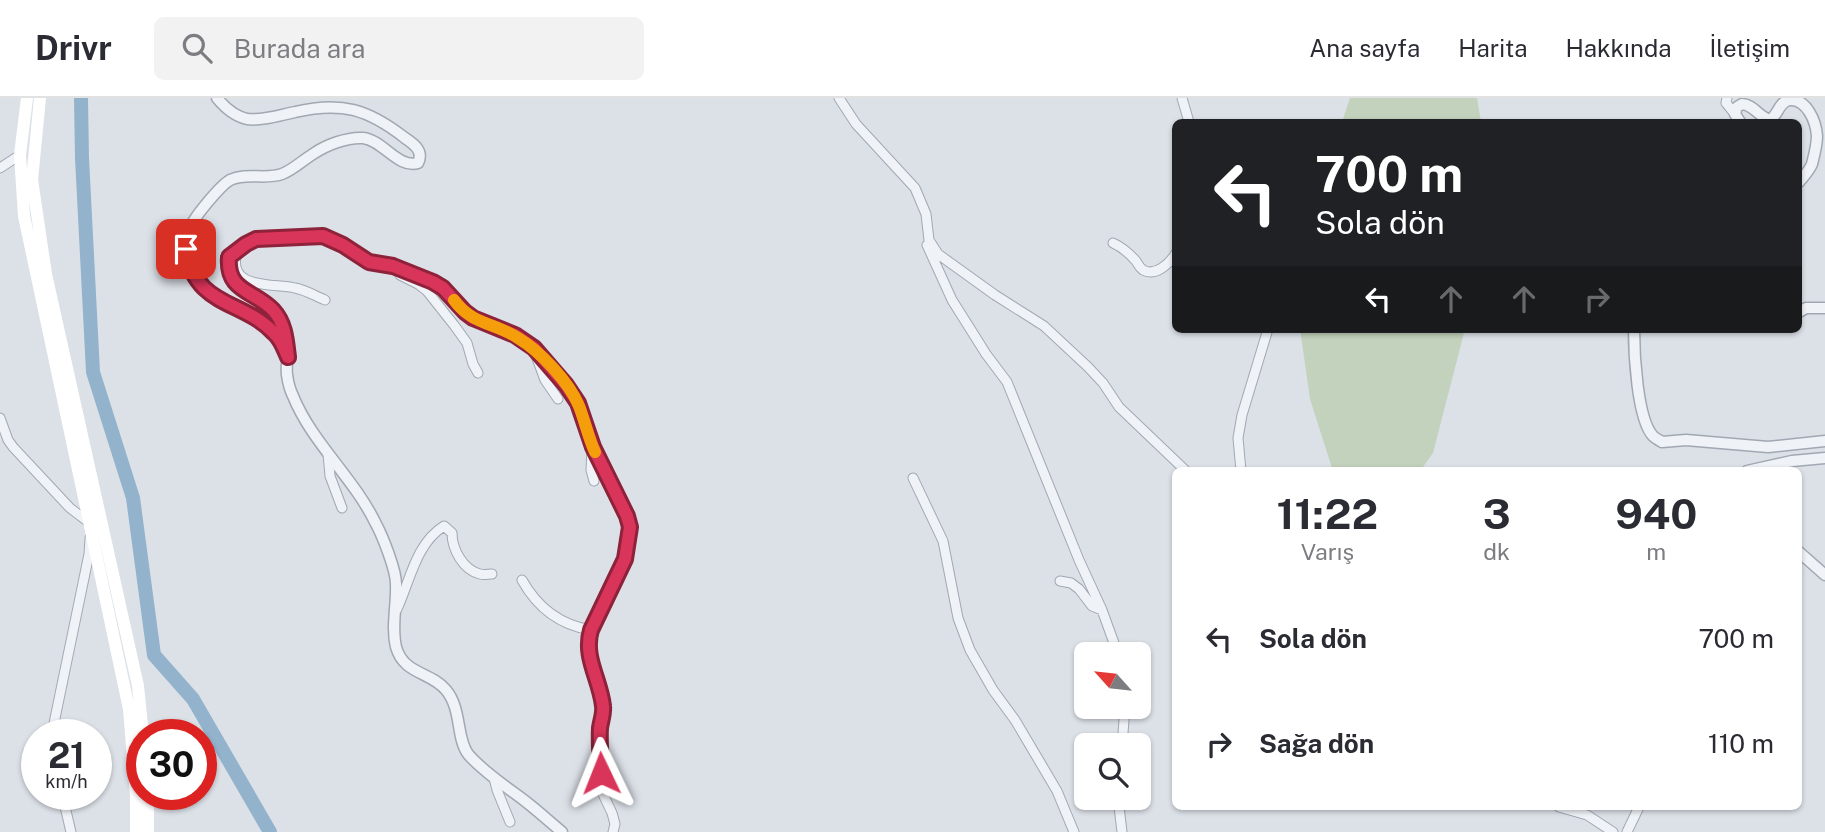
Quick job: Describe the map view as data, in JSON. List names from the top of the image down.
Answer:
{
  "north": "top left",
  "page": {
    "header": "Drivr",
    "search": "Burada ara",
    "nav": [
      "Ana sayfa",
      "Harita",
      "Hakkında",
      "İletişim"
    ],
    "turn": ["700 m", "Sola dön"],
    "eta": [
      "11:22",
      "Varış",
      "3",
      "dk",
      "940",
      "m"
    ],
    "list": [
      {
        "name": "Sola dön",
        "value": "700 m"
      },
      {
        "name": "Sağa dön",
        "value": "110 m"
      }
    ],
    "speed": "21 km/h",
    "limit": "30"
  }
}
